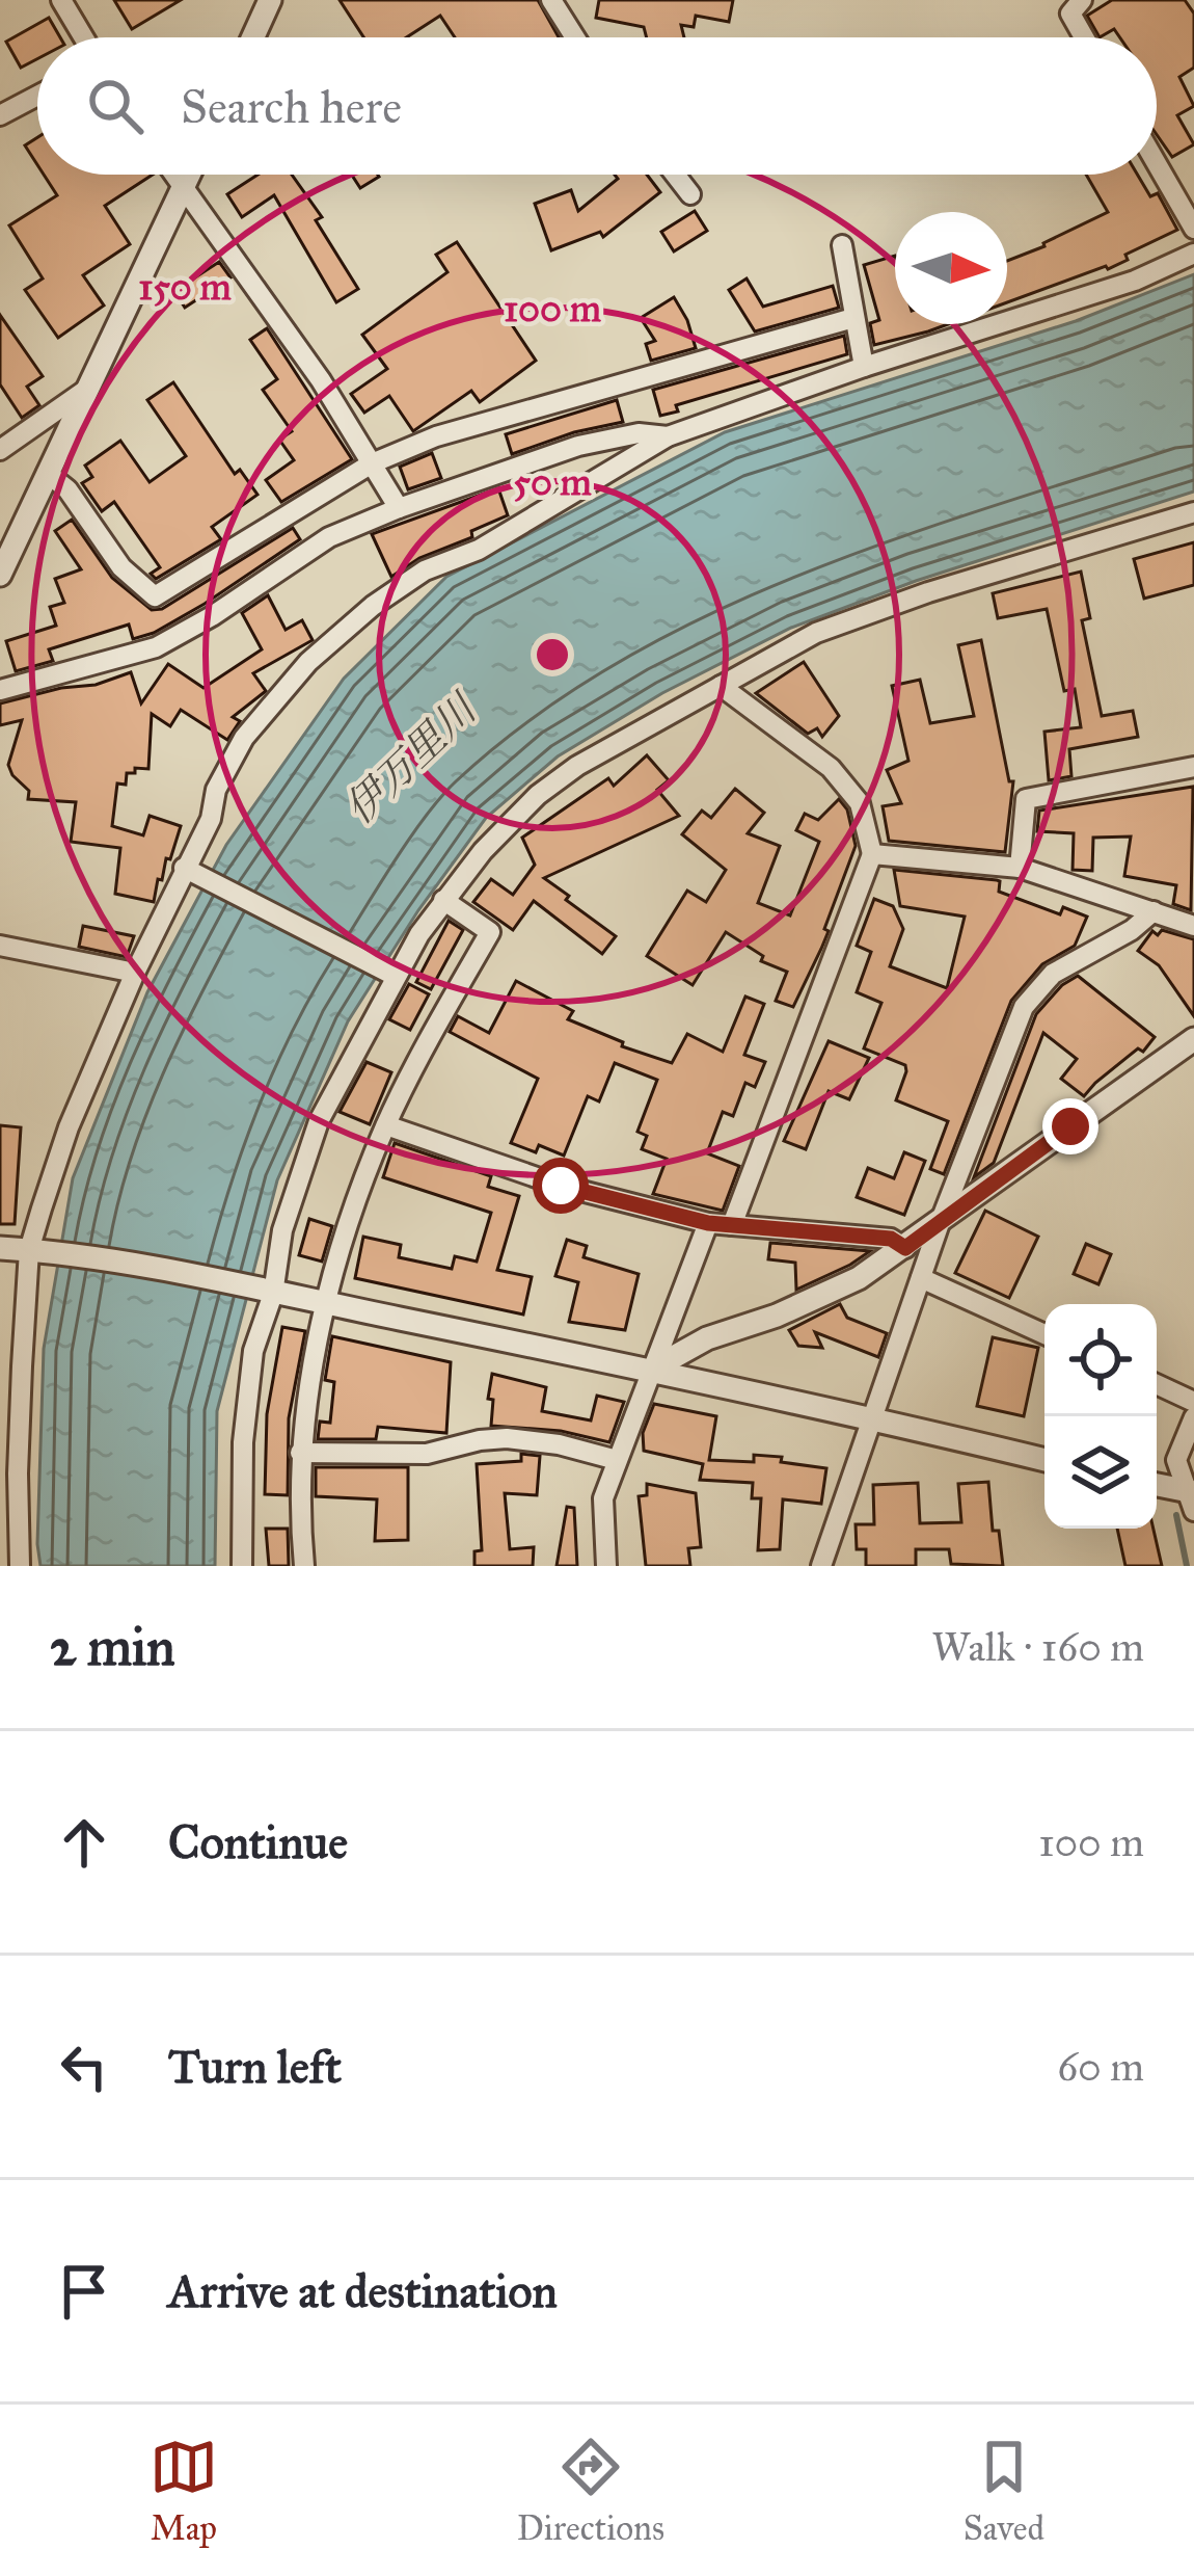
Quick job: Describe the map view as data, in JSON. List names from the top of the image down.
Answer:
{
  "water": ["伊万里川"],
  "north": "right",
  "page": {
    "search": "Search here",
    "heading": ["2 min", "Walk · 160 m"],
    "list": [
      ["Continue", "100 m"],
      ["Turn left", "60 m"],
      "Arrive at destination"
    ],
    "nav": ["Map", "Directions", "Saved"]
  },
  "rings": ["150 m", "100 m", "50 m"]
}
